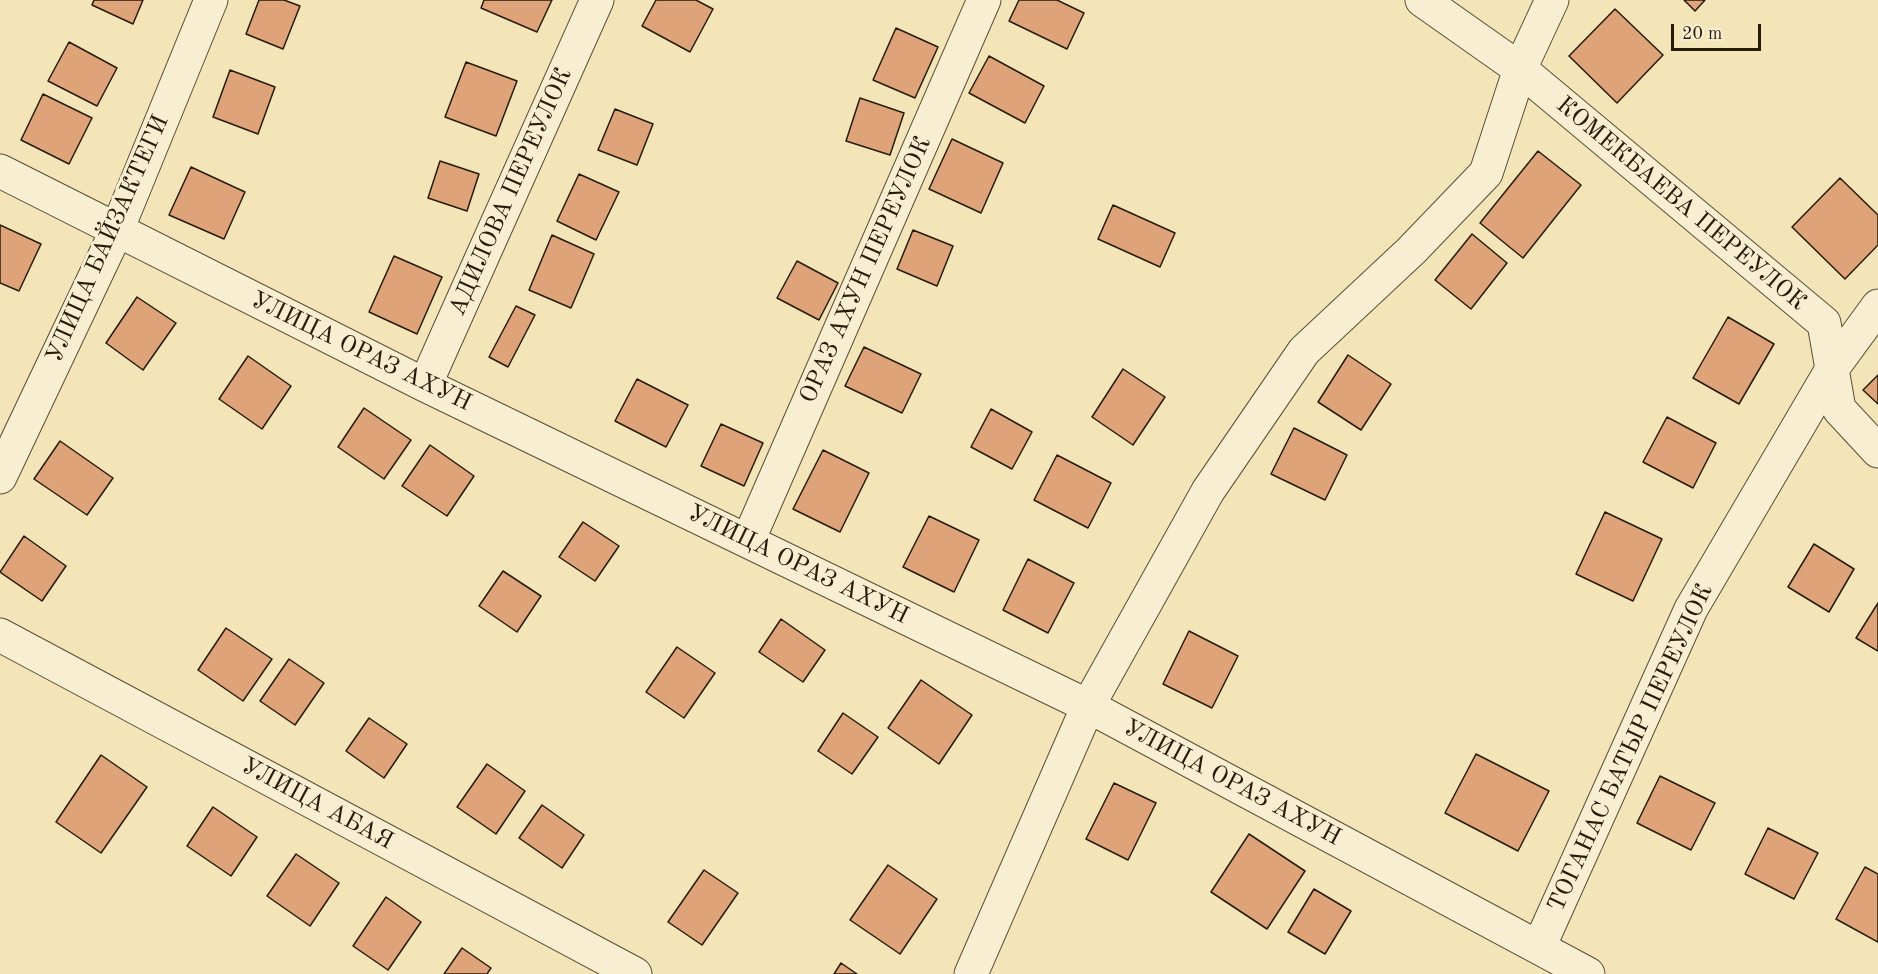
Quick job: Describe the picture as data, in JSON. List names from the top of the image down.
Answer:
{
  "streets": {
    "street": [
      "АДИЛОВА ПЕРЕУЛОК",
      "КОМЕКБАЕВА ПЕРЕУЛОК",
      "УЛИЦА БАЙЗАКТЕГИ",
      "ОРАЗ АХУН ПЕРЕУЛОК",
      "УЛИЦА ОРАЗ АХУН",
      "ТОГАНАС БАТЫР ПЕРЕУЛОК",
      "УЛИЦА АБАЯ"
    ]
  },
  "crossings": [
    ["АДИЛОВА ПЕРЕУЛОК", "УЛИЦА ОРАЗ АХУН"],
    ["КОМЕКБАЕВА ПЕРЕУЛОК", "ТОГАНАС БАТЫР ПЕРЕУЛОК"],
    ["УЛИЦА БАЙЗАКТЕГИ", "УЛИЦА ОРАЗ АХУН"],
    ["ОРАЗ АХУН ПЕРЕУЛОК", "УЛИЦА ОРАЗ АХУН"],
    ["УЛИЦА ОРАЗ АХУН", "ТОГАНАС БАТЫР ПЕРЕУЛОК"]
  ],
  "scale_bar": "20 m"
}
